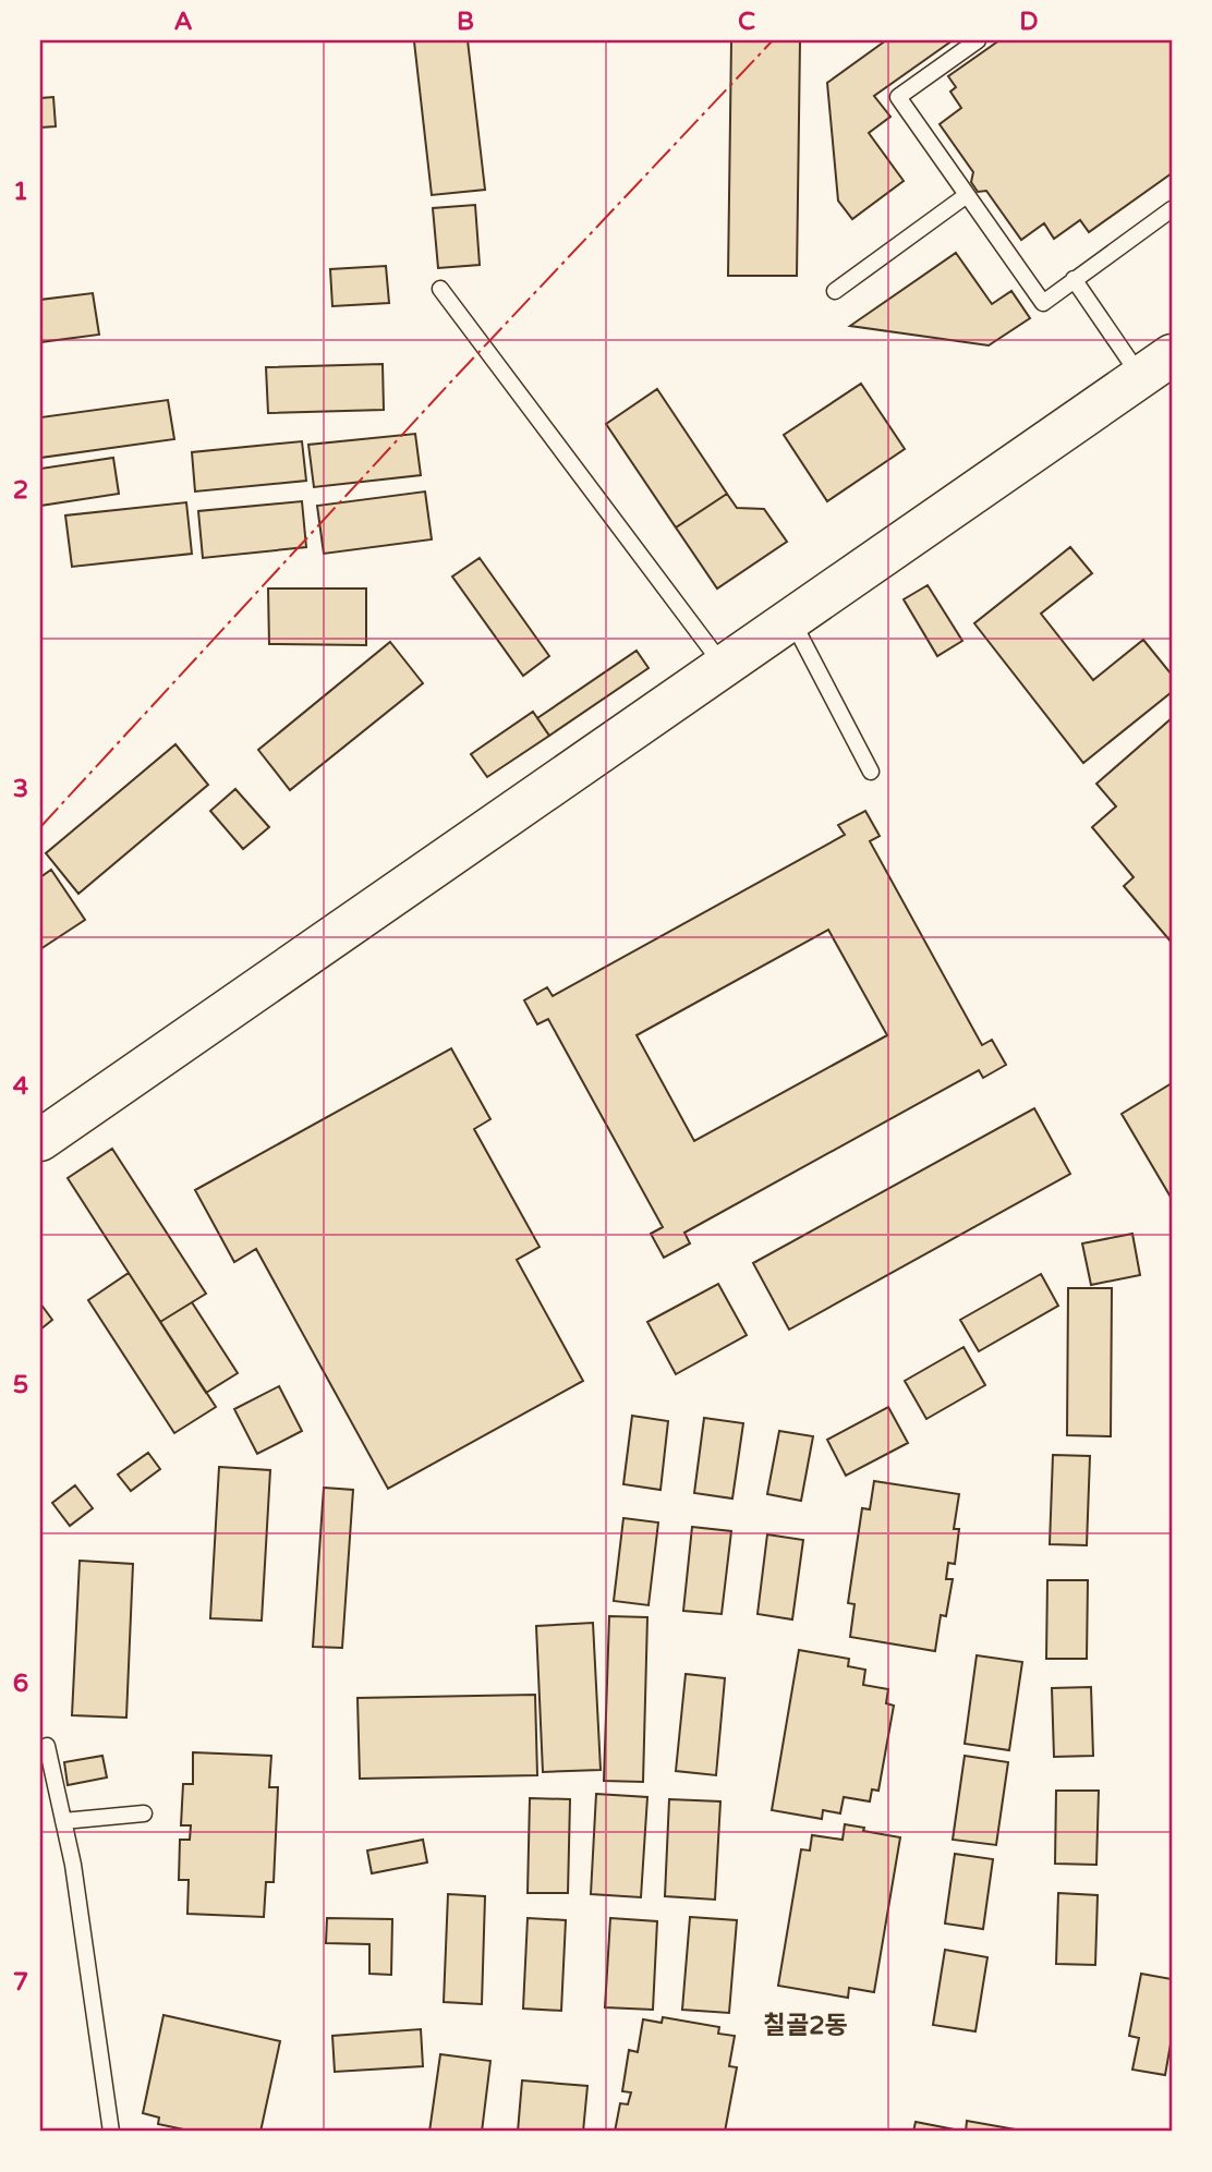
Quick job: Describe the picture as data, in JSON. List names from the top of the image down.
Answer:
{
  "districts": ["칠골2동"],
  "grid": {
    "columns": [
      "A",
      "B",
      "C",
      "D"
    ],
    "rows": [
      "1",
      "2",
      "3",
      "4",
      "5",
      "6",
      "7"
    ]
  }
}
